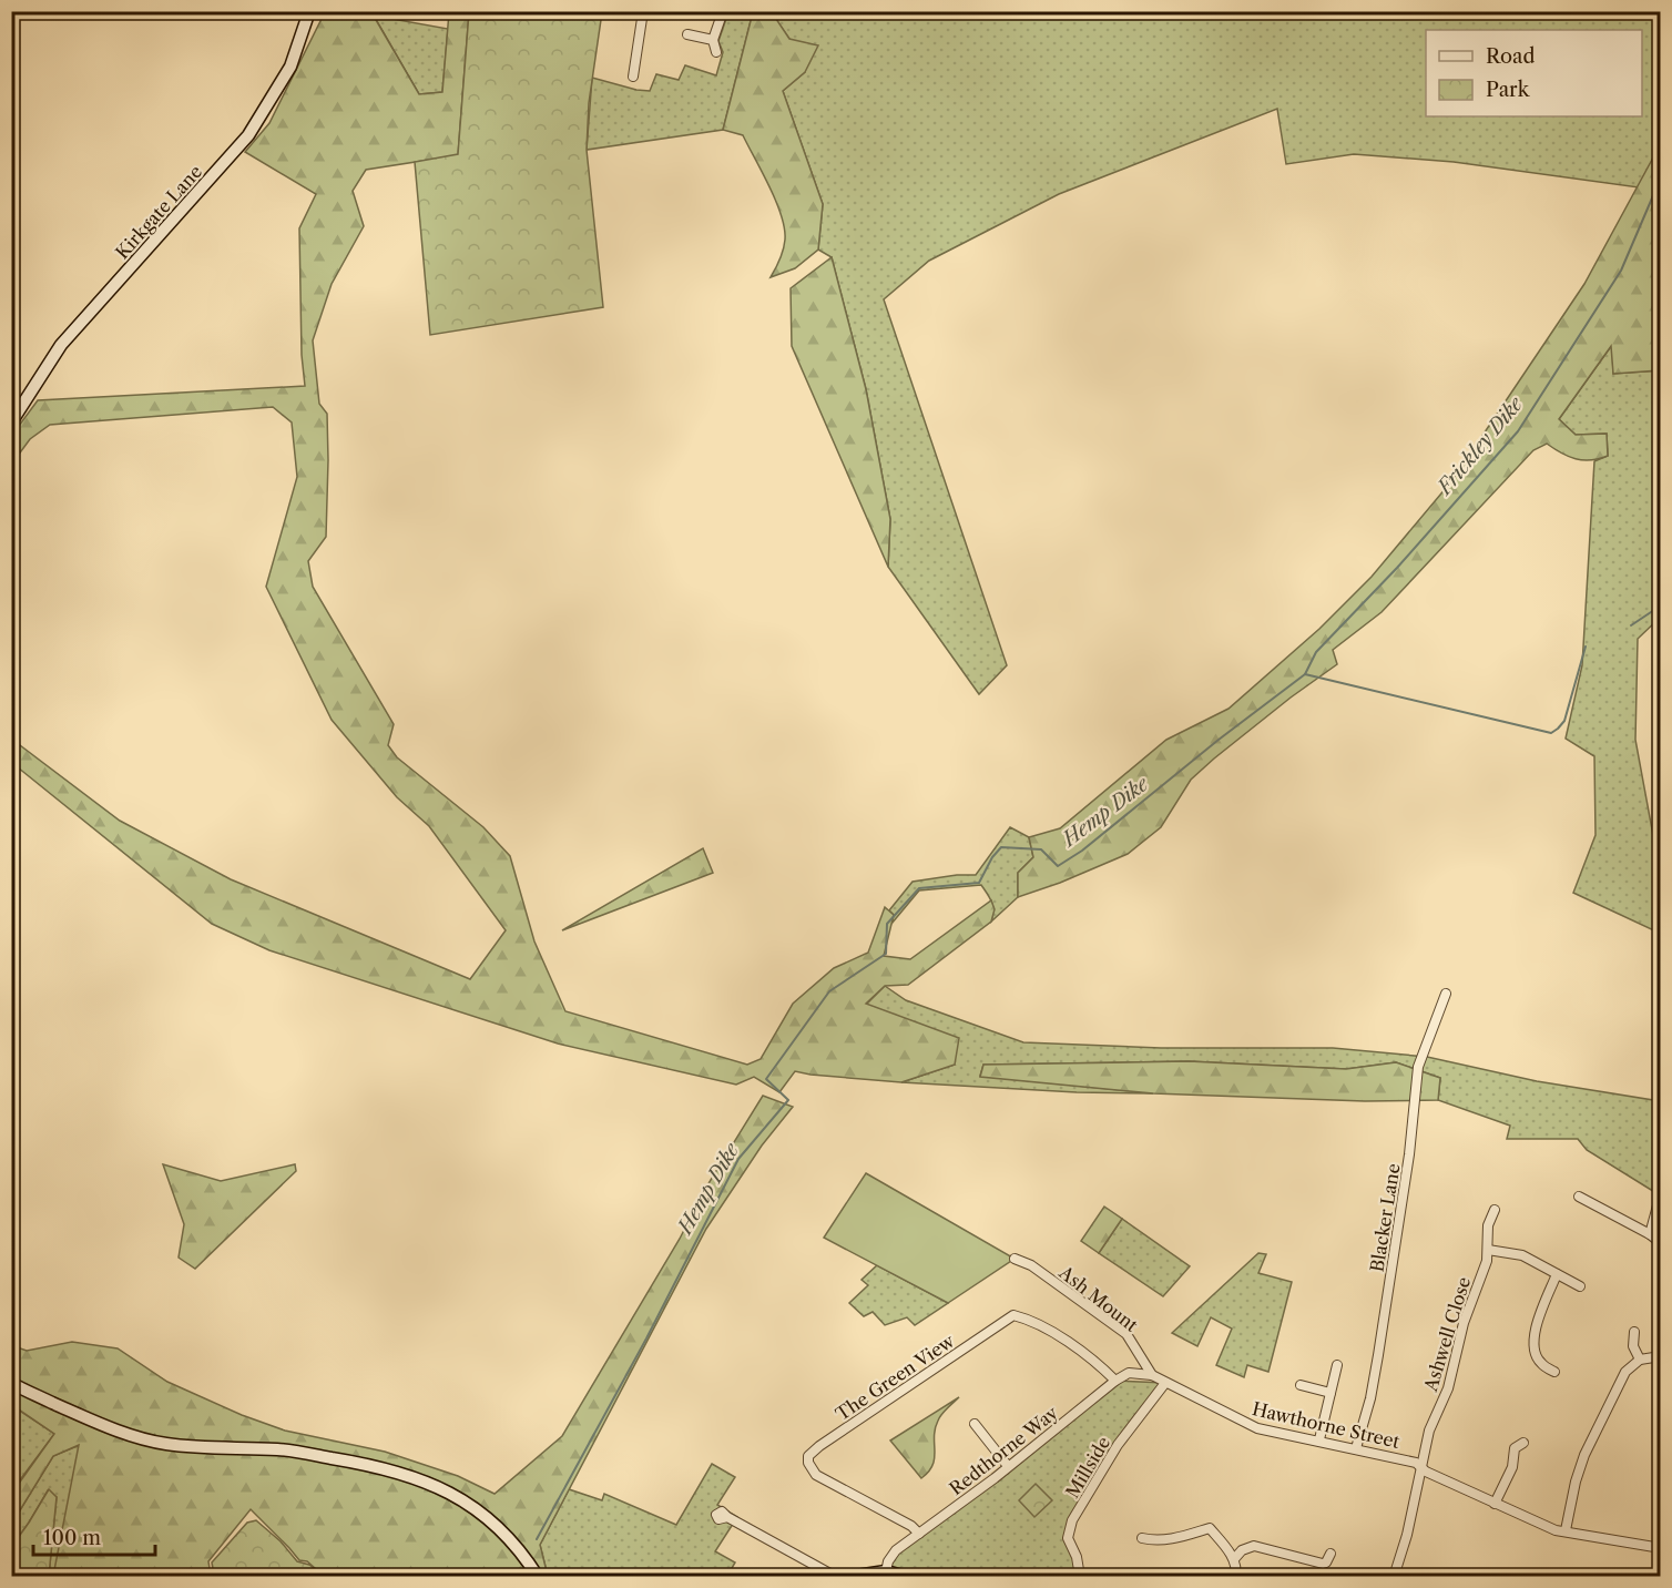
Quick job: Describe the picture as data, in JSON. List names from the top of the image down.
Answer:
{
  "streets": {
    "street": [
      "Kirkgate Lane",
      "Blacker Lane",
      "Ash Mount",
      "Ashwell Close",
      "The Green View",
      "Hawthorne Street",
      "Redthorne Way",
      "Millside"
    ]
  },
  "crossings": [
    ["Blacker Lane", "Hawthorne Street"],
    ["Ash Mount", "Hawthorne Street"],
    ["Ash Mount", "Redthorne Way"],
    ["Ashwell Close", "Hawthorne Street"],
    ["The Green View", "Redthorne Way"],
    ["Hawthorne Street", "Redthorne Way"],
    ["Hawthorne Street", "Millside"]
  ],
  "water": ["Frickley Dike", "Hemp Dike"],
  "legend": ["Road", "Park"],
  "scale_bar": "100 m"
}
